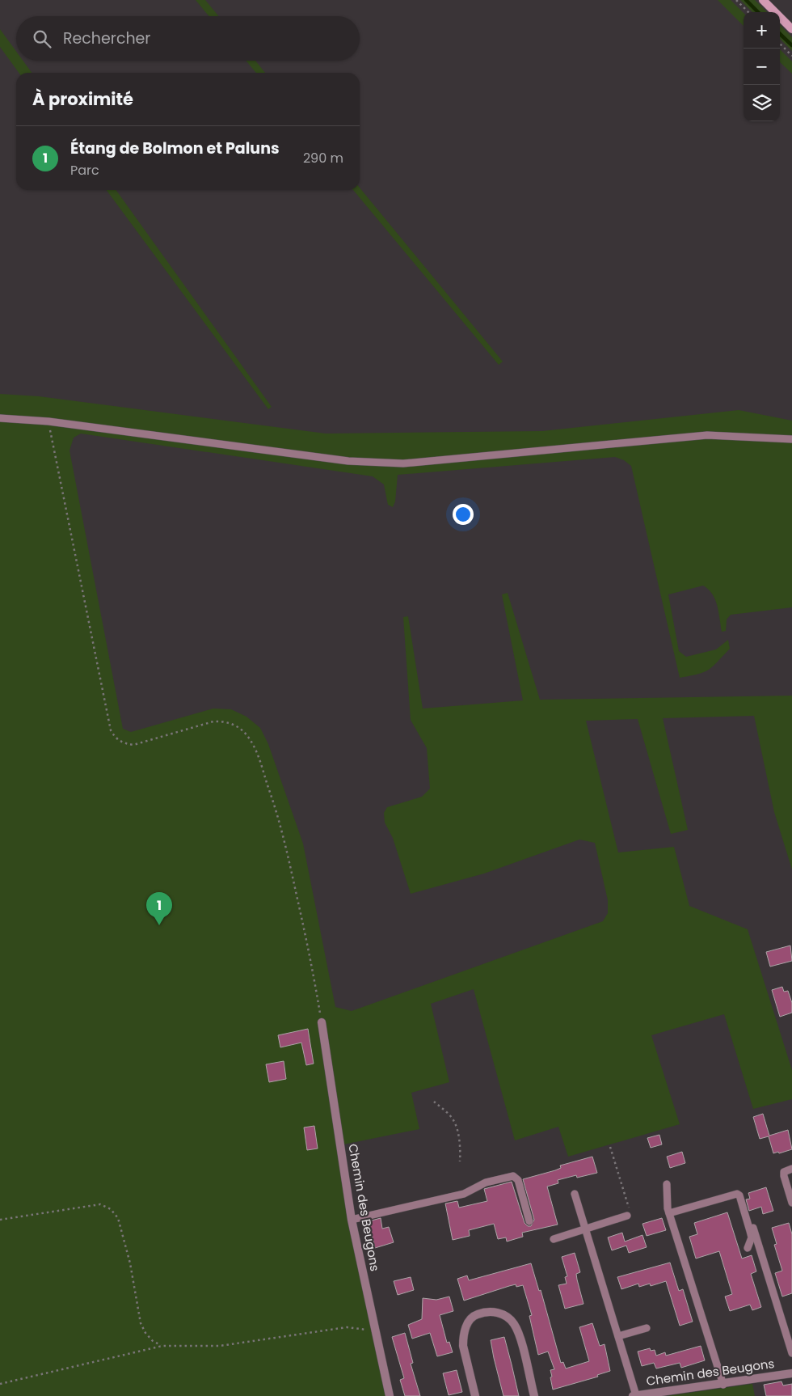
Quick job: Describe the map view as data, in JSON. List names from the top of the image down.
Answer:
{
  "streets": {
    "street": ["Chemin des Beugons"]
  },
  "page": {
    "map_buttons": ["+", "−"],
    "search": "Rechercher",
    "heading": "À proximité",
    "list": [
      {
        "mark": "1",
        "name": "Étang de Bolmon et Paluns",
        "note": "Parc",
        "value": "290 m"
      }
    ],
    "pins": "1"
  }
}
